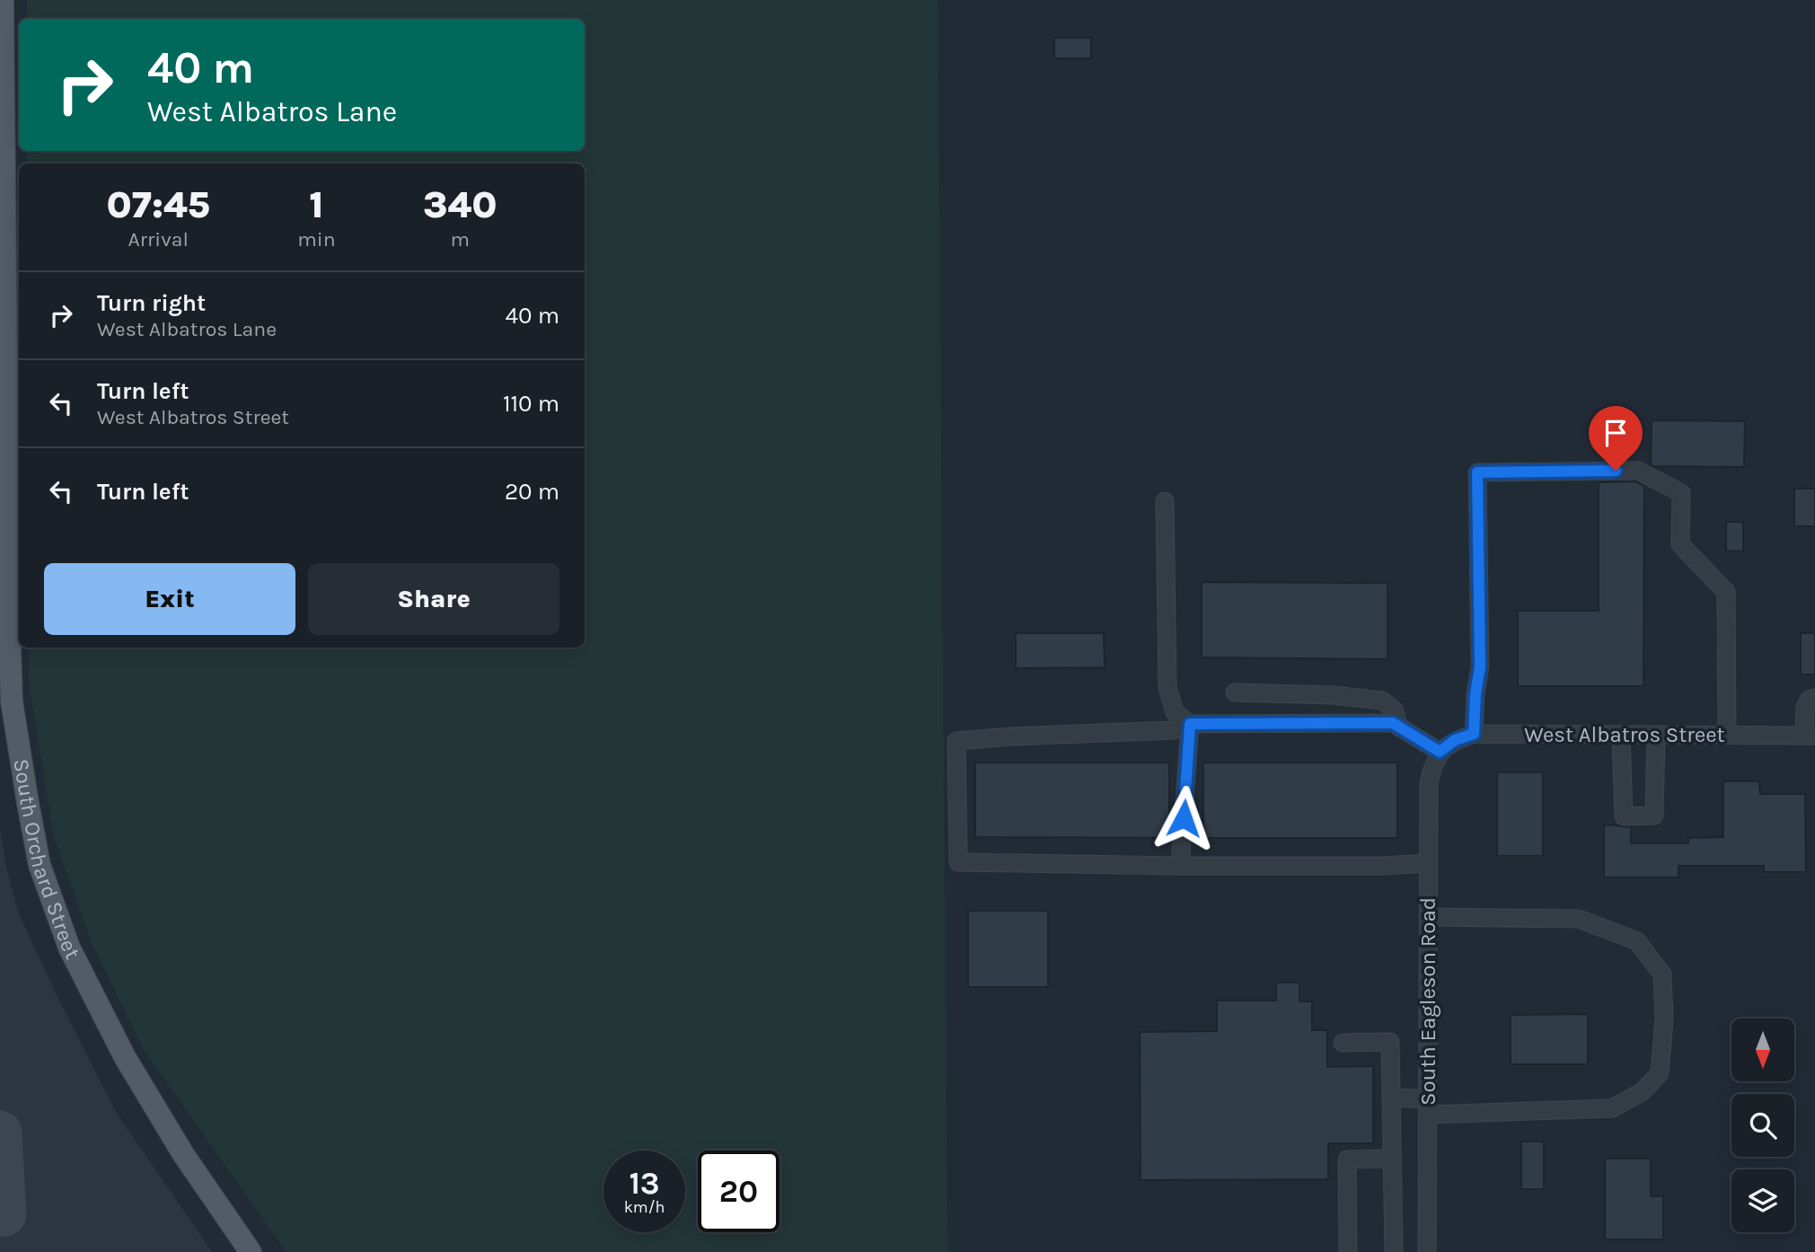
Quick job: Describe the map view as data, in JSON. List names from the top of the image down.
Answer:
{
  "streets": {
    "main road": ["South Orchard Street"],
    "street": ["West Albatros Street", "South Eagleson Road"]
  },
  "crossings": [
    ["West Albatros Street", "South Eagleson Road"]
  ],
  "north": "bottom",
  "page": {
    "turn": ["40 m", "West Albatros Lane"],
    "eta": [
      "07:45",
      "Arrival",
      "1",
      "min",
      "340",
      "m"
    ],
    "list": [
      {
        "name": "Turn right",
        "note": "West Albatros Lane",
        "value": "40 m"
      },
      {
        "name": "Turn left",
        "note": "West Albatros Street",
        "value": "110 m"
      },
      {
        "name": "Turn left",
        "value": "20 m"
      }
    ],
    "buttons": ["Exit", "Share"],
    "speed": "13 km/h",
    "limit": "20"
  }
}
